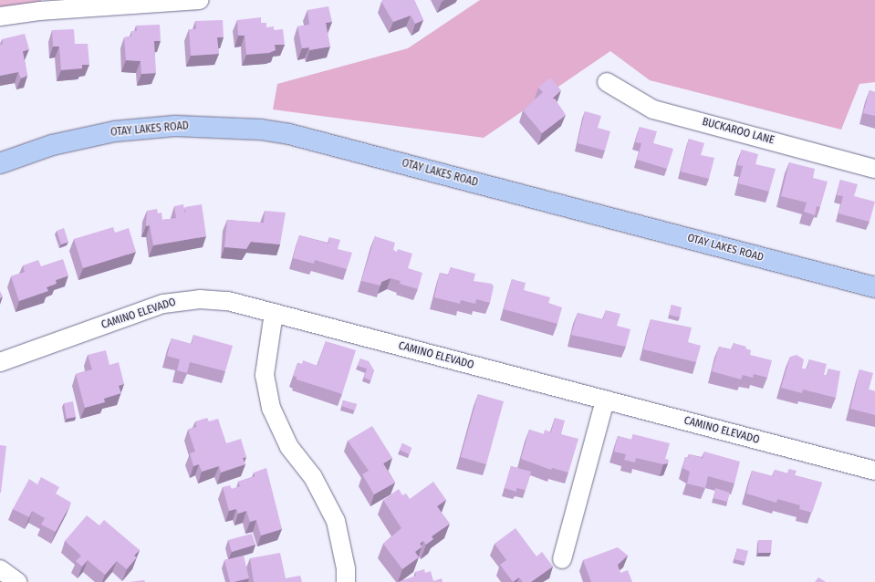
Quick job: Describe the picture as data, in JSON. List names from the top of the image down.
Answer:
{
  "streets": {
    "main road": ["OTAY LAKES ROAD"],
    "street": ["BUCKAROO LANE", "CAMINO ELEVADO"]
  }
}
